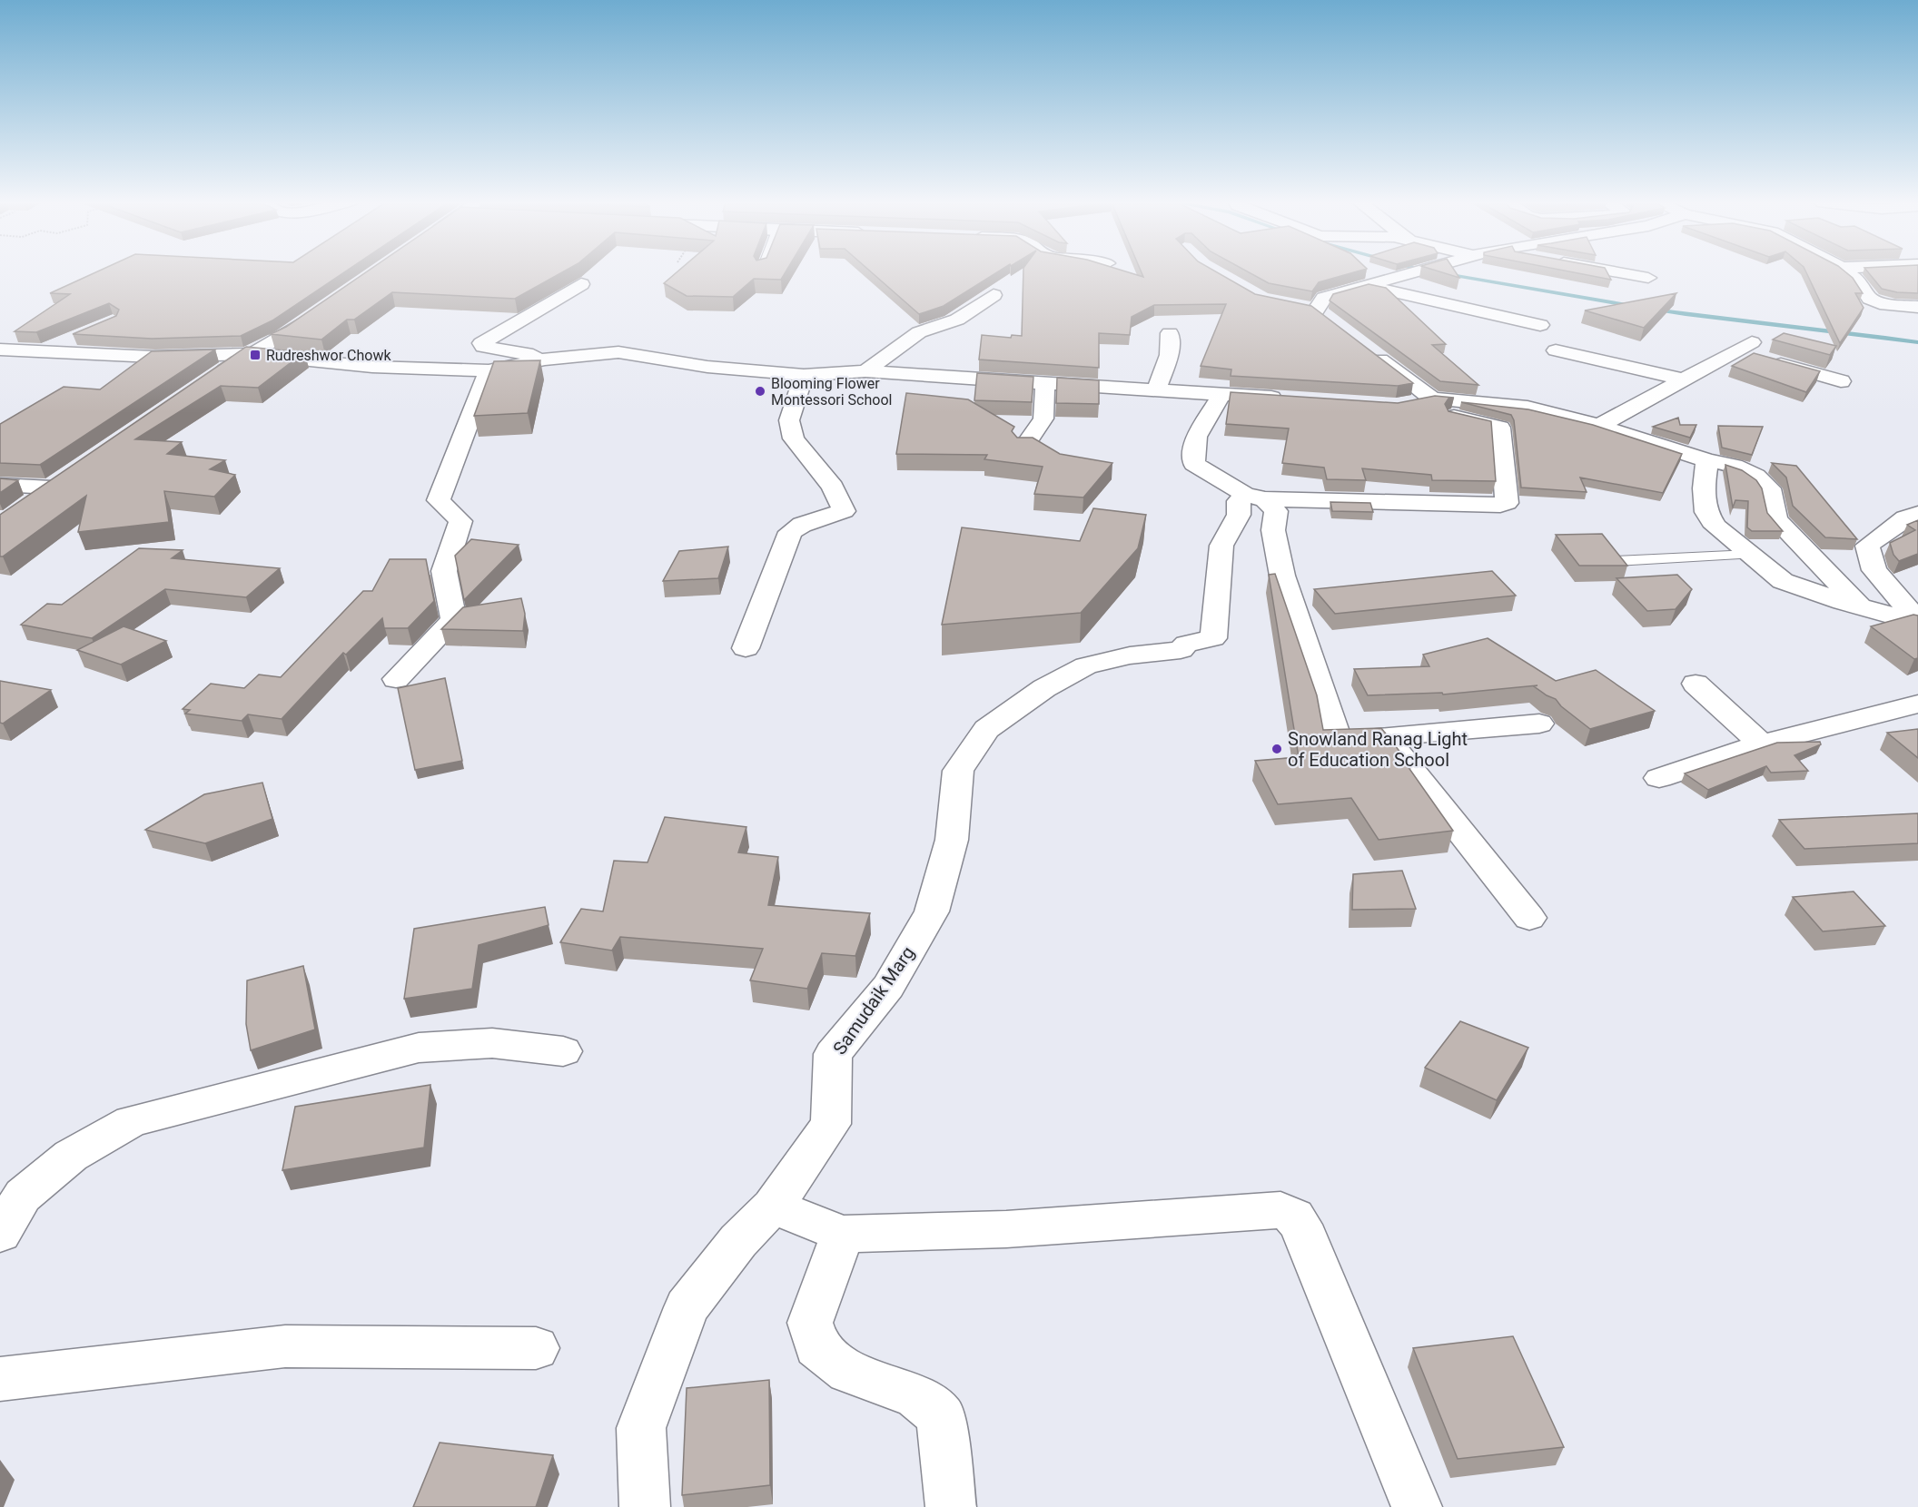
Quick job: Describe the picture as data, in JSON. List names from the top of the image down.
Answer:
{
  "streets": {
    "street": ["Samudaik Marg"]
  },
  "places": {
    "transit": ["Rudreshwor Chowk"],
    "other": ["Blooming Flower Montessori School", "Snowland Ranag Light of Education School"]
  }
}
